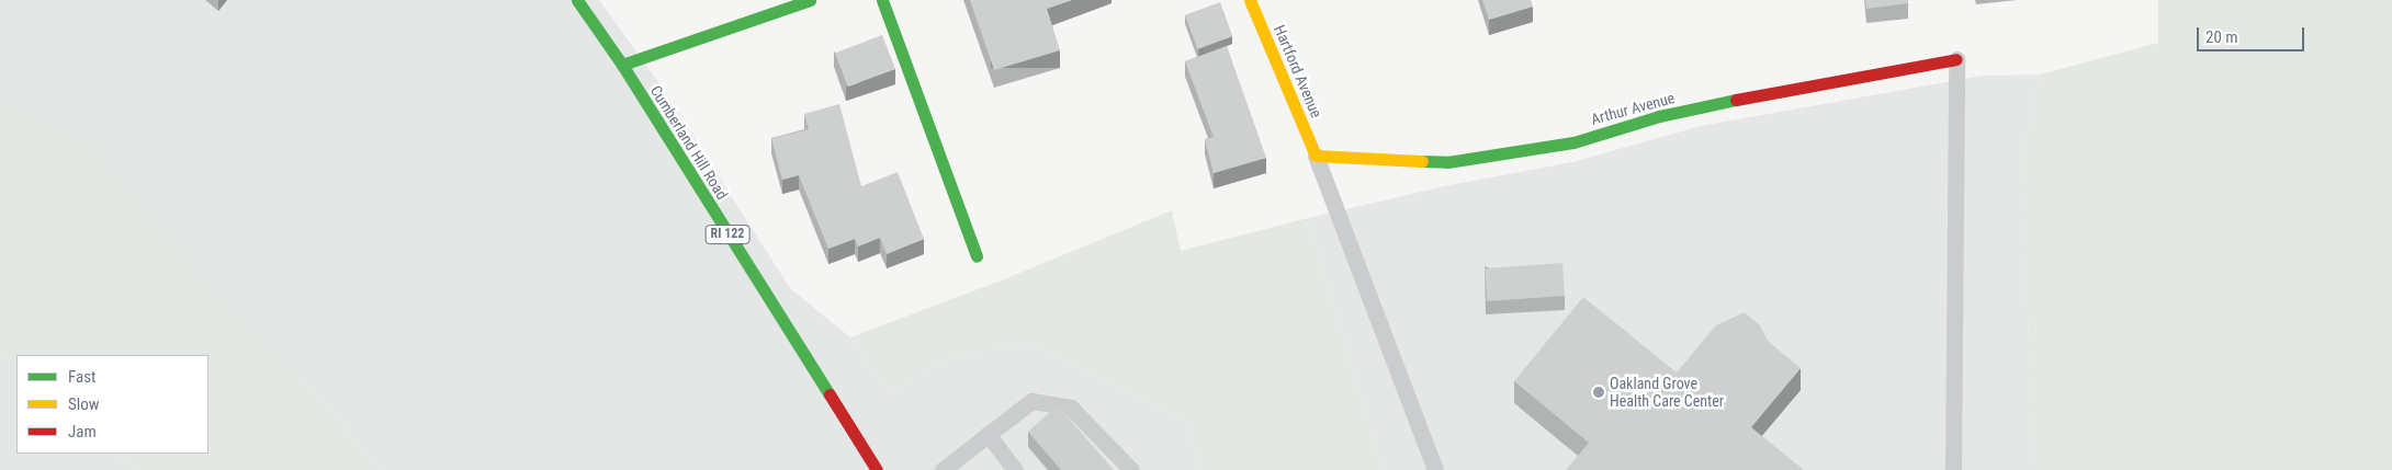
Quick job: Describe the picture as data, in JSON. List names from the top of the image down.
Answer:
{
  "streets": {
    "street": [
      "Hartford Avenue",
      "Arthur Avenue",
      "Cumberland Hill Road",
      "RI 122"
    ]
  },
  "crossings": [
    ["Hartford Avenue", "Arthur Avenue"]
  ],
  "places": ["Oakland Grove Health Care Center"],
  "legend": ["Fast", "Slow", "Jam"],
  "scale_bar": "20 m"
}
